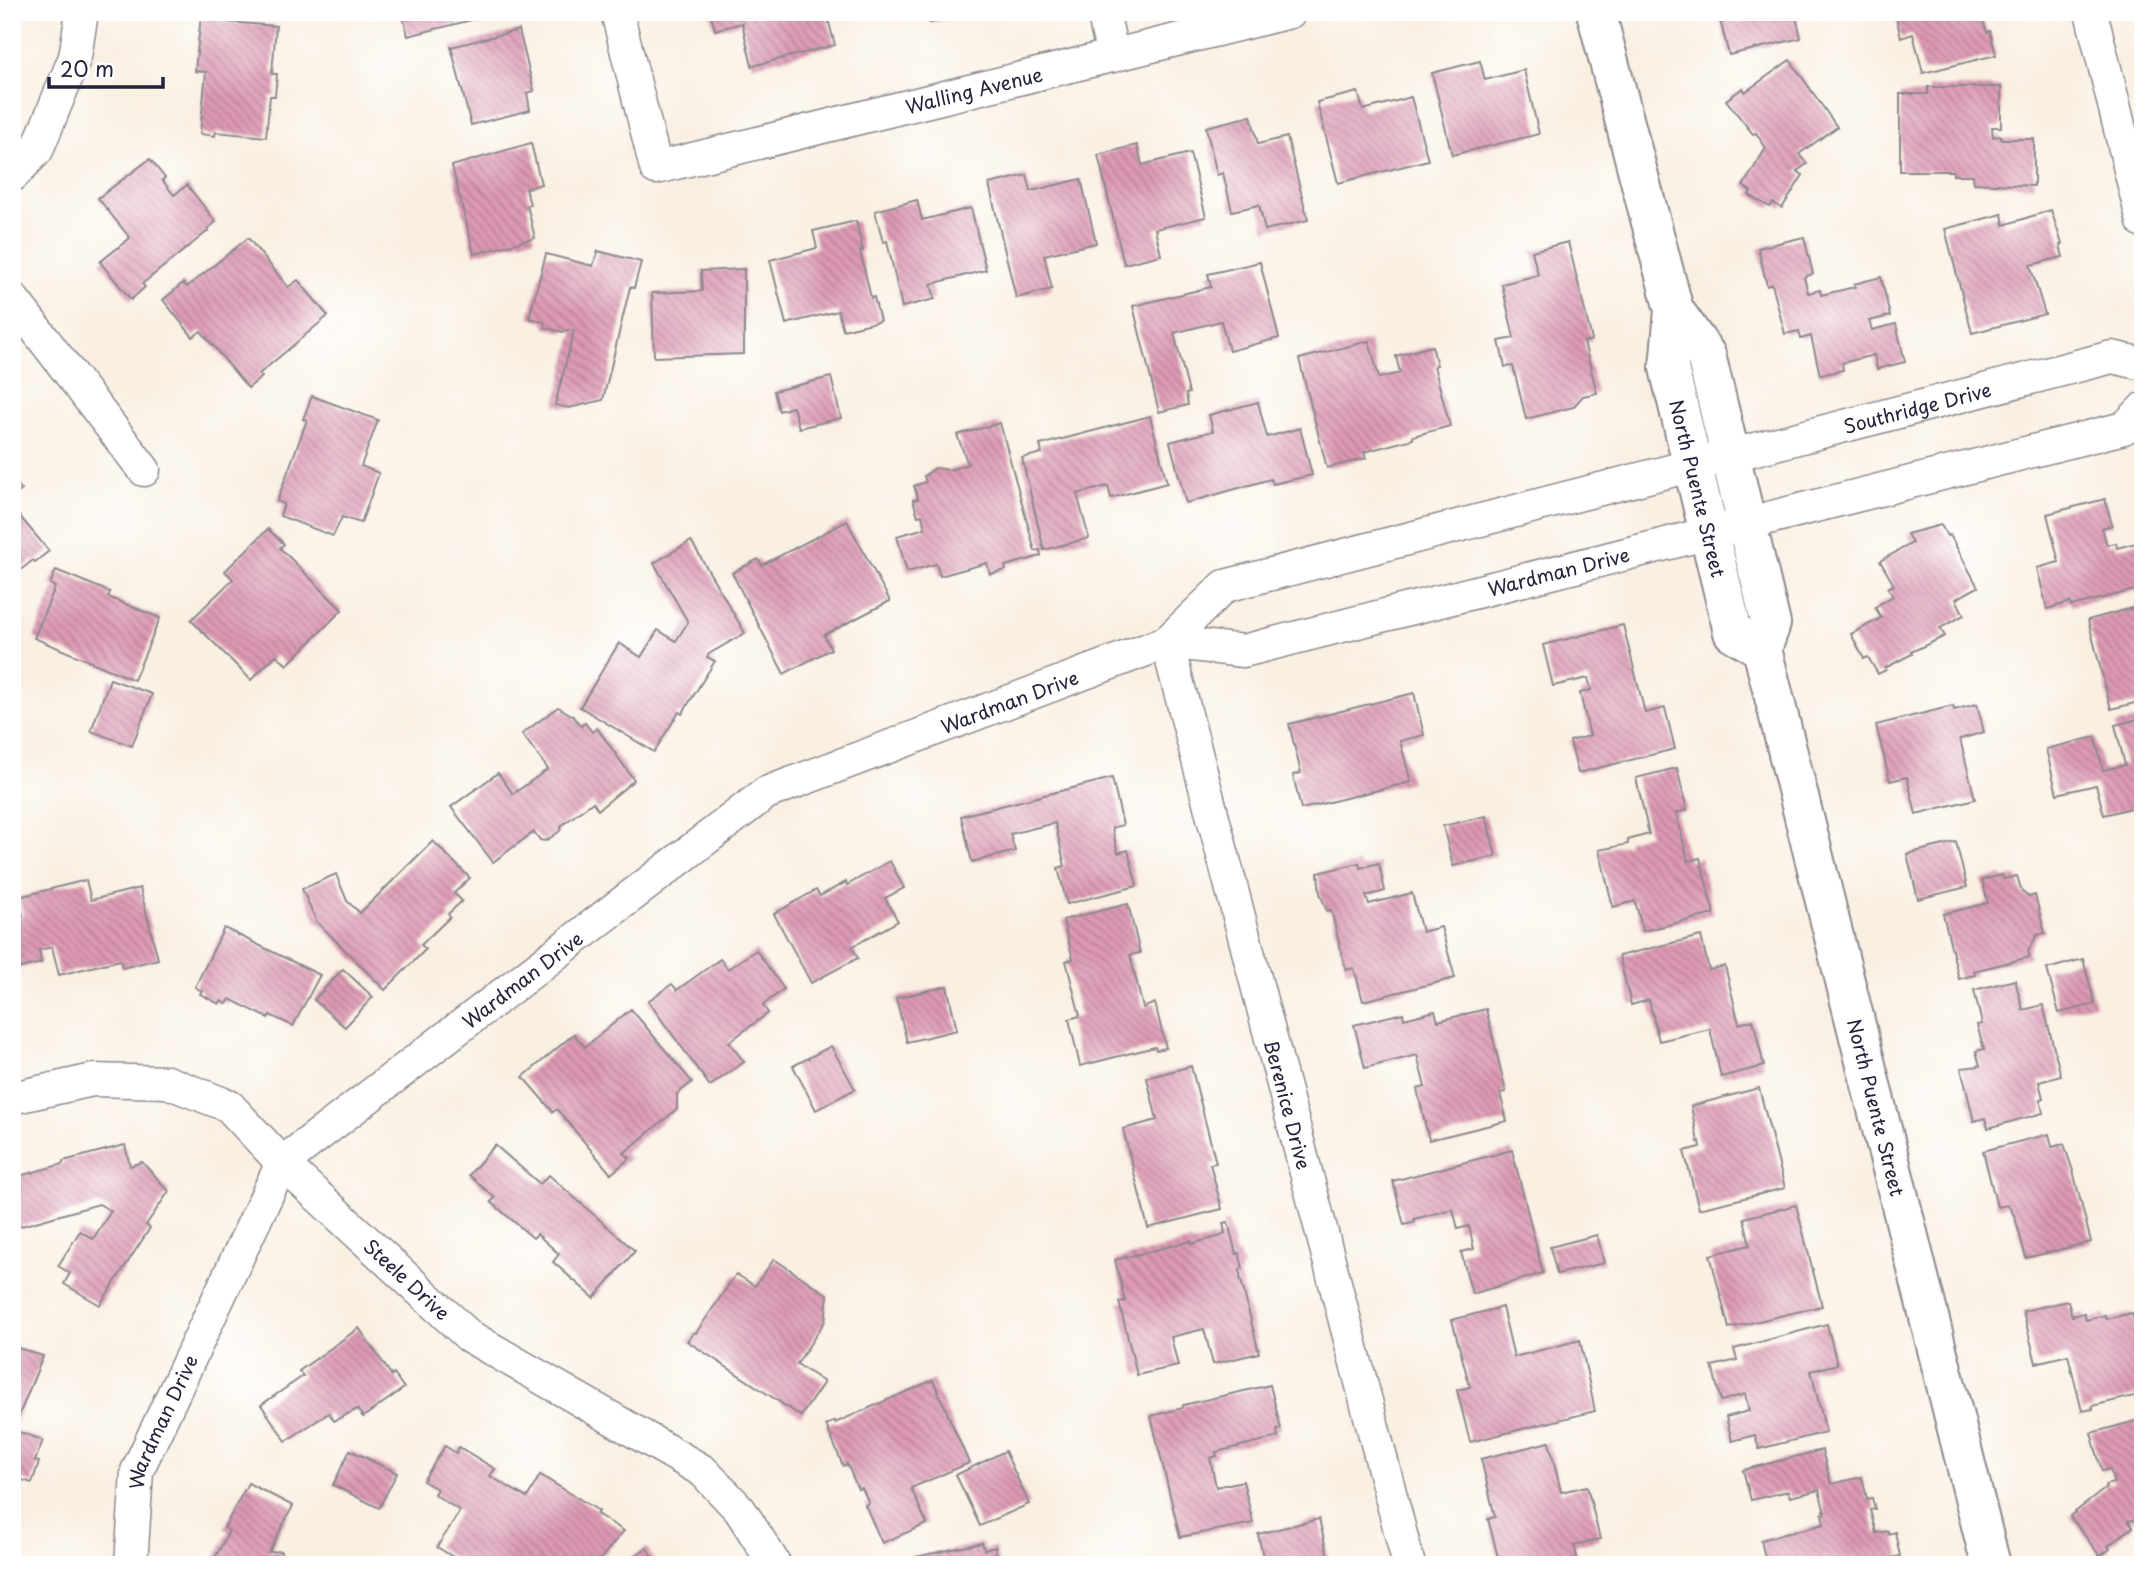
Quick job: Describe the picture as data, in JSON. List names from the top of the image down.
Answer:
{
  "streets": {
    "street": [
      "Walling Avenue",
      "Southridge Drive",
      "North Puente Street",
      "Wardman Drive",
      "Berenice Drive",
      "Steele Drive"
    ]
  },
  "crossings": [
    ["Southridge Drive", "North Puente Street"],
    ["Southridge Drive", "Wardman Drive"],
    ["North Puente Street", "Wardman Drive"],
    ["Wardman Drive", "Berenice Drive"],
    ["Wardman Drive", "Steele Drive"]
  ],
  "scale_bar": "20 m"
}
